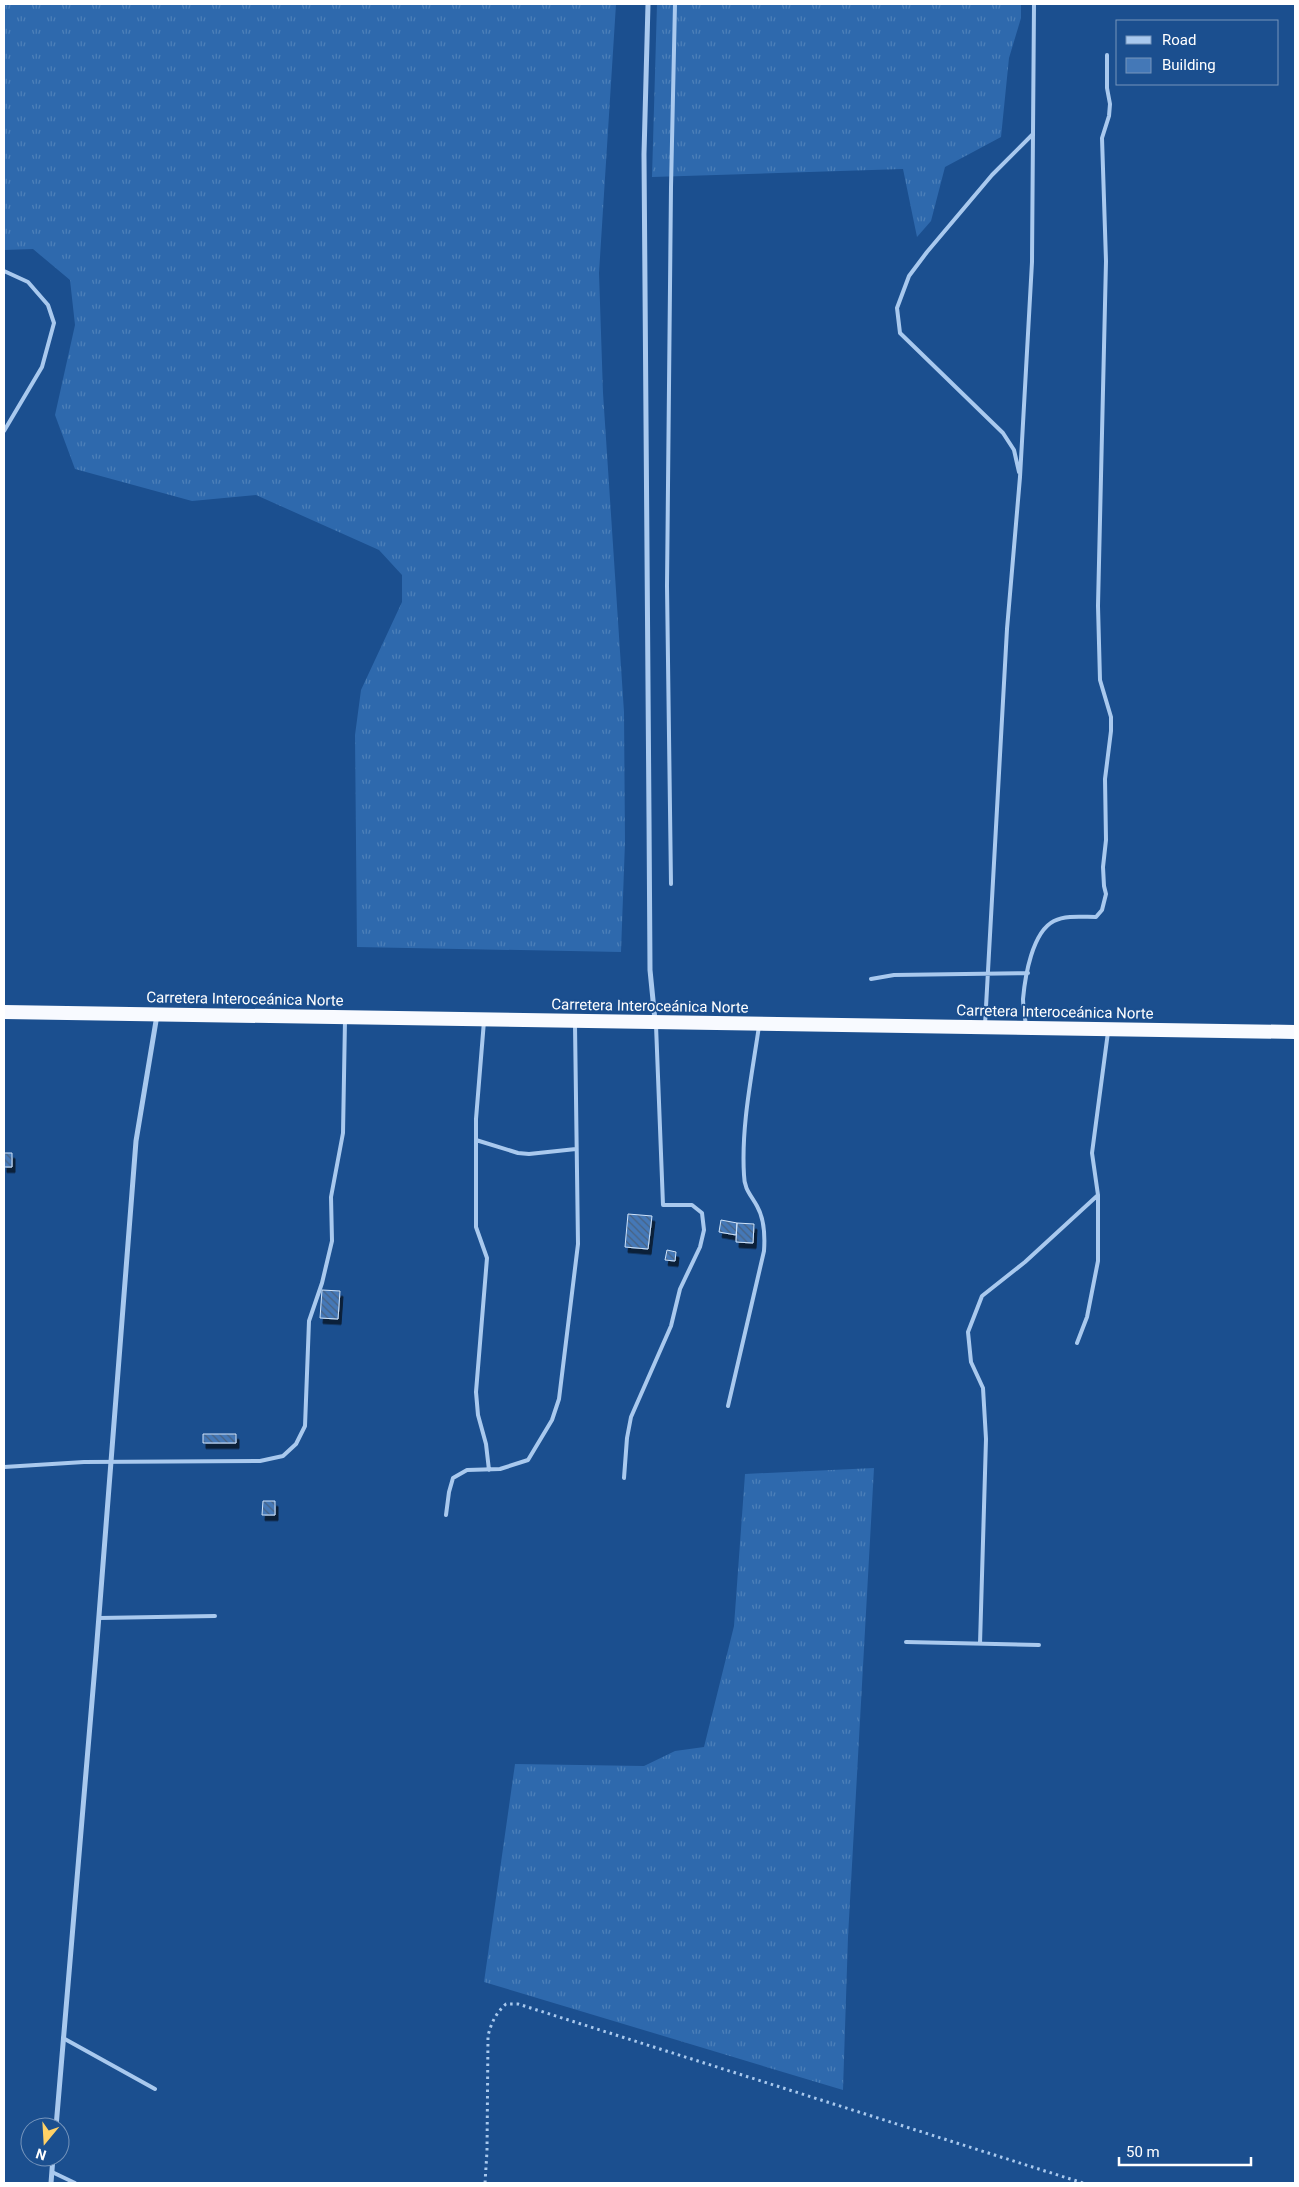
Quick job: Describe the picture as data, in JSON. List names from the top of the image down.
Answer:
{
  "streets": {
    "highway": ["Carretera Interoceánica Norte"]
  },
  "legend": ["Road", "Building"],
  "scale_bar": "50 m",
  "north": "bottom"
}
